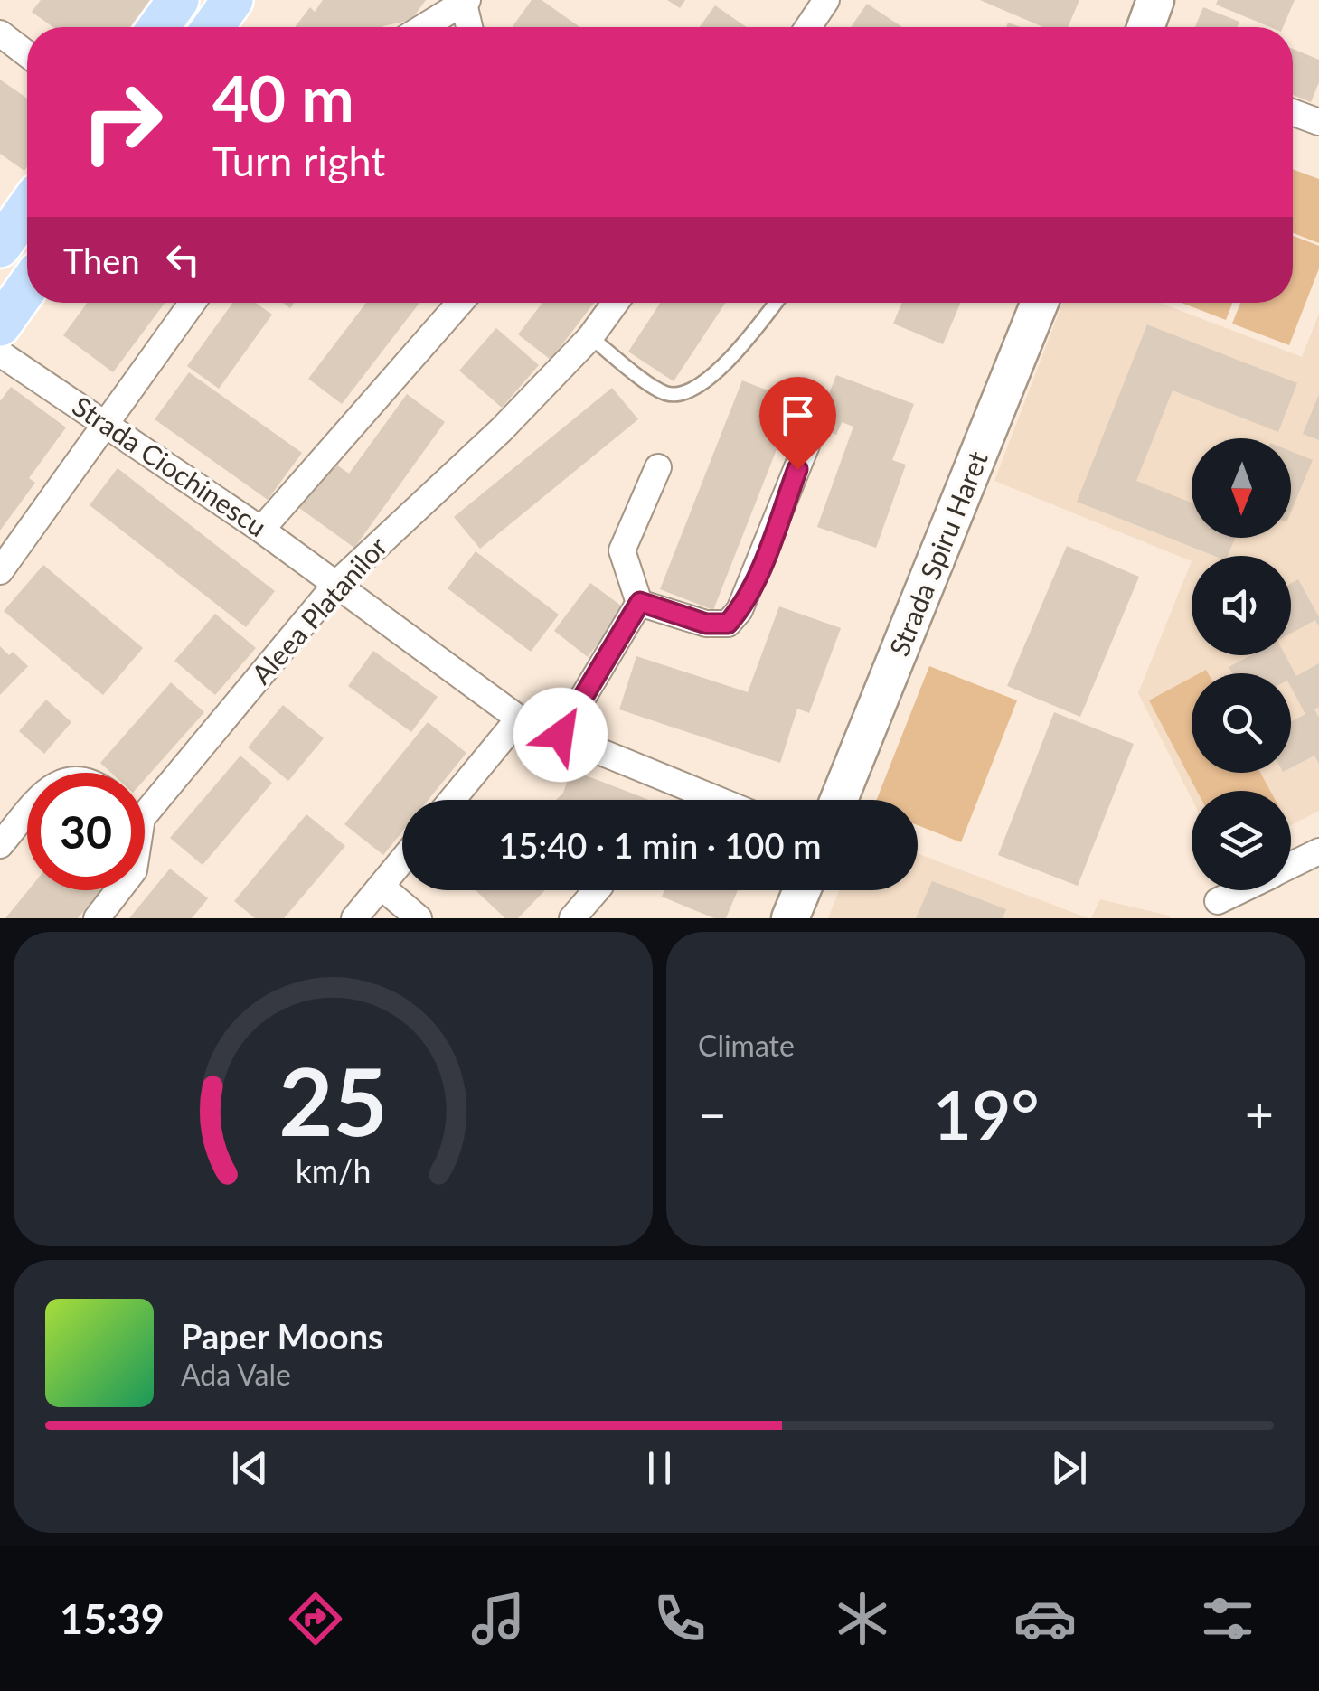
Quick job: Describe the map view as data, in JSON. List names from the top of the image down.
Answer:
{
  "streets": {
    "street": ["Strada Ciochinescu", "Strada Spiru Haret", "Aleea Platanilor"]
  },
  "crossings": [
    ["Strada Ciochinescu", "Aleea Platanilor"]
  ],
  "north": "bottom",
  "page": {
    "turn": ["40 m", "Turn right"],
    "then": "Then",
    "limit": "30",
    "trip": "15:40 · 1 min · 100 m",
    "tile": "Climate",
    "heat": ["−", "19°", "+"],
    "song": ["Paper Moons", "Ada Vale"],
    "tabs": "15:39",
    "gauge": ["25", "km/h"]
  }
}
